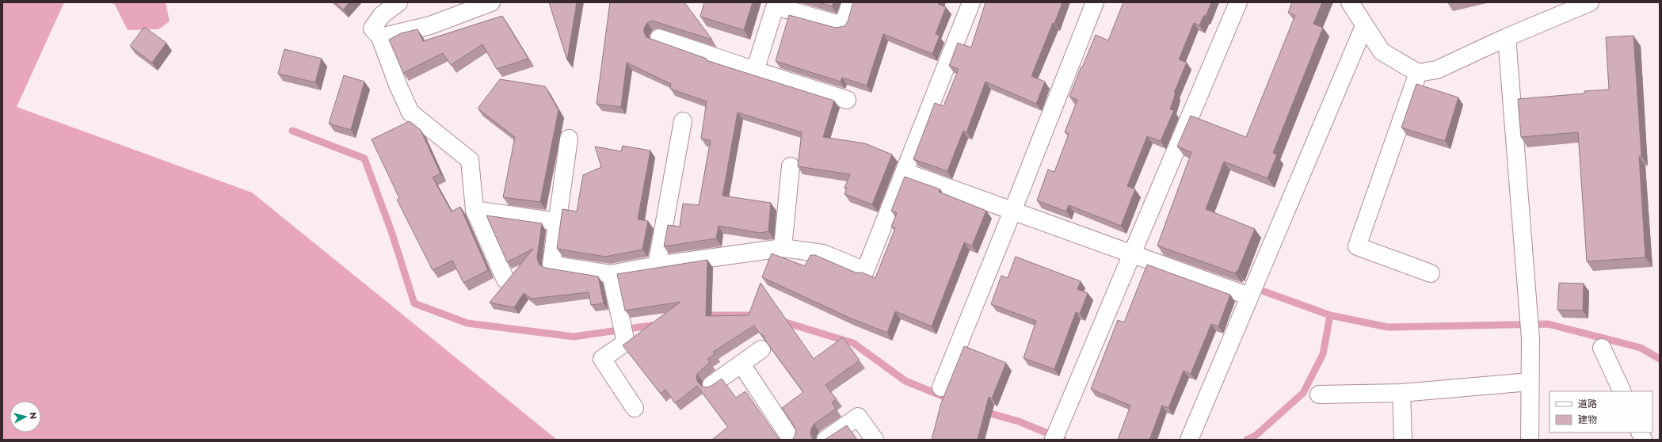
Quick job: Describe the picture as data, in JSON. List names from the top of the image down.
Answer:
{
  "legend": ["道路", "建物"],
  "north": "right"
}
